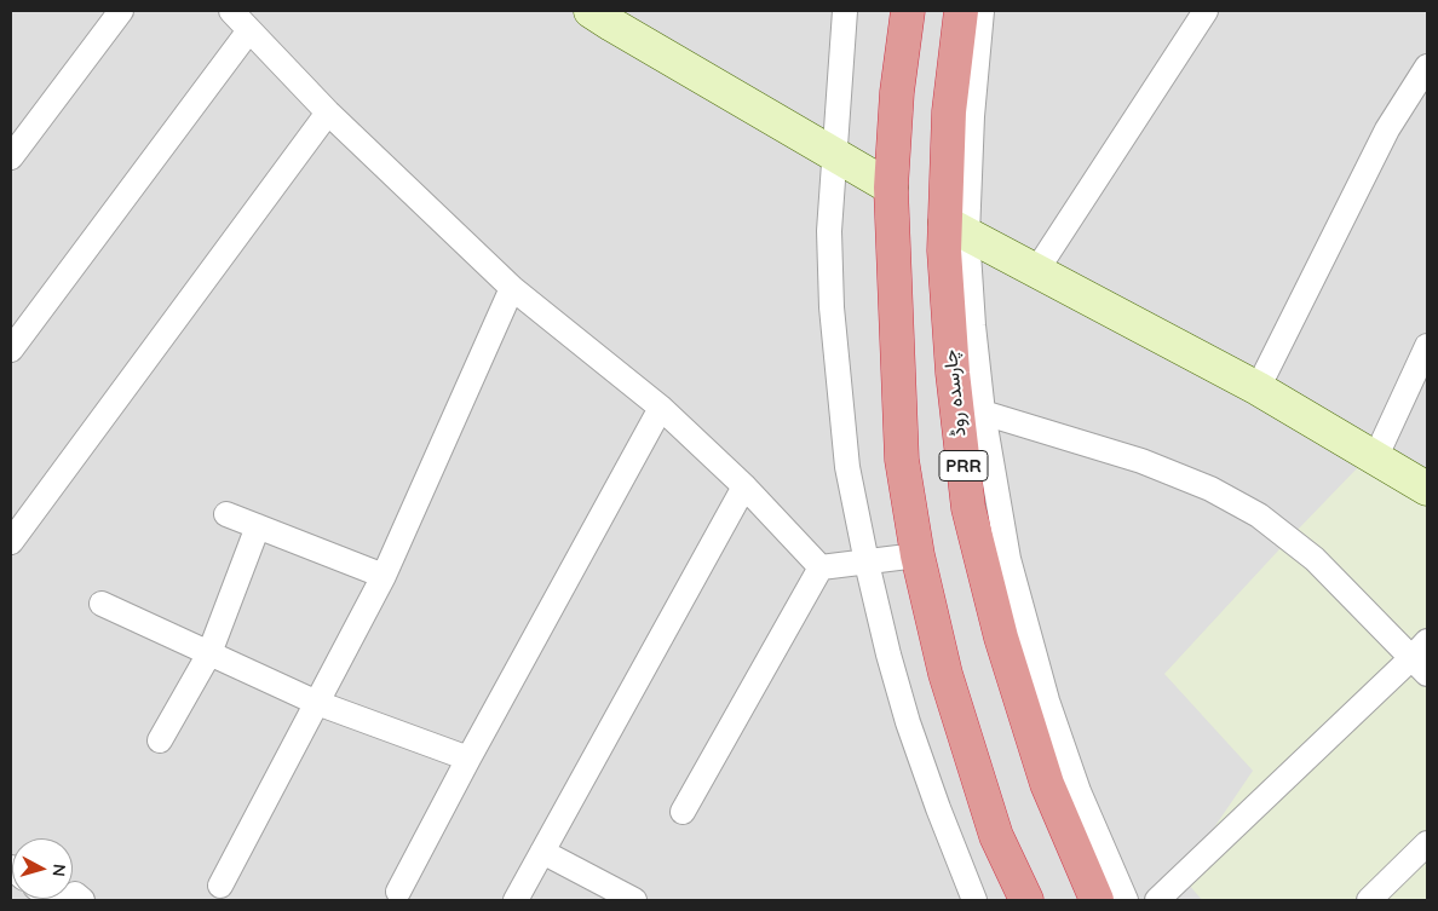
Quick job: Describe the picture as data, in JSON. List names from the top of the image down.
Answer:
{
  "streets": {
    "highway": ["چارسدہ روڈ", "PRR"]
  },
  "north": "right"
}
